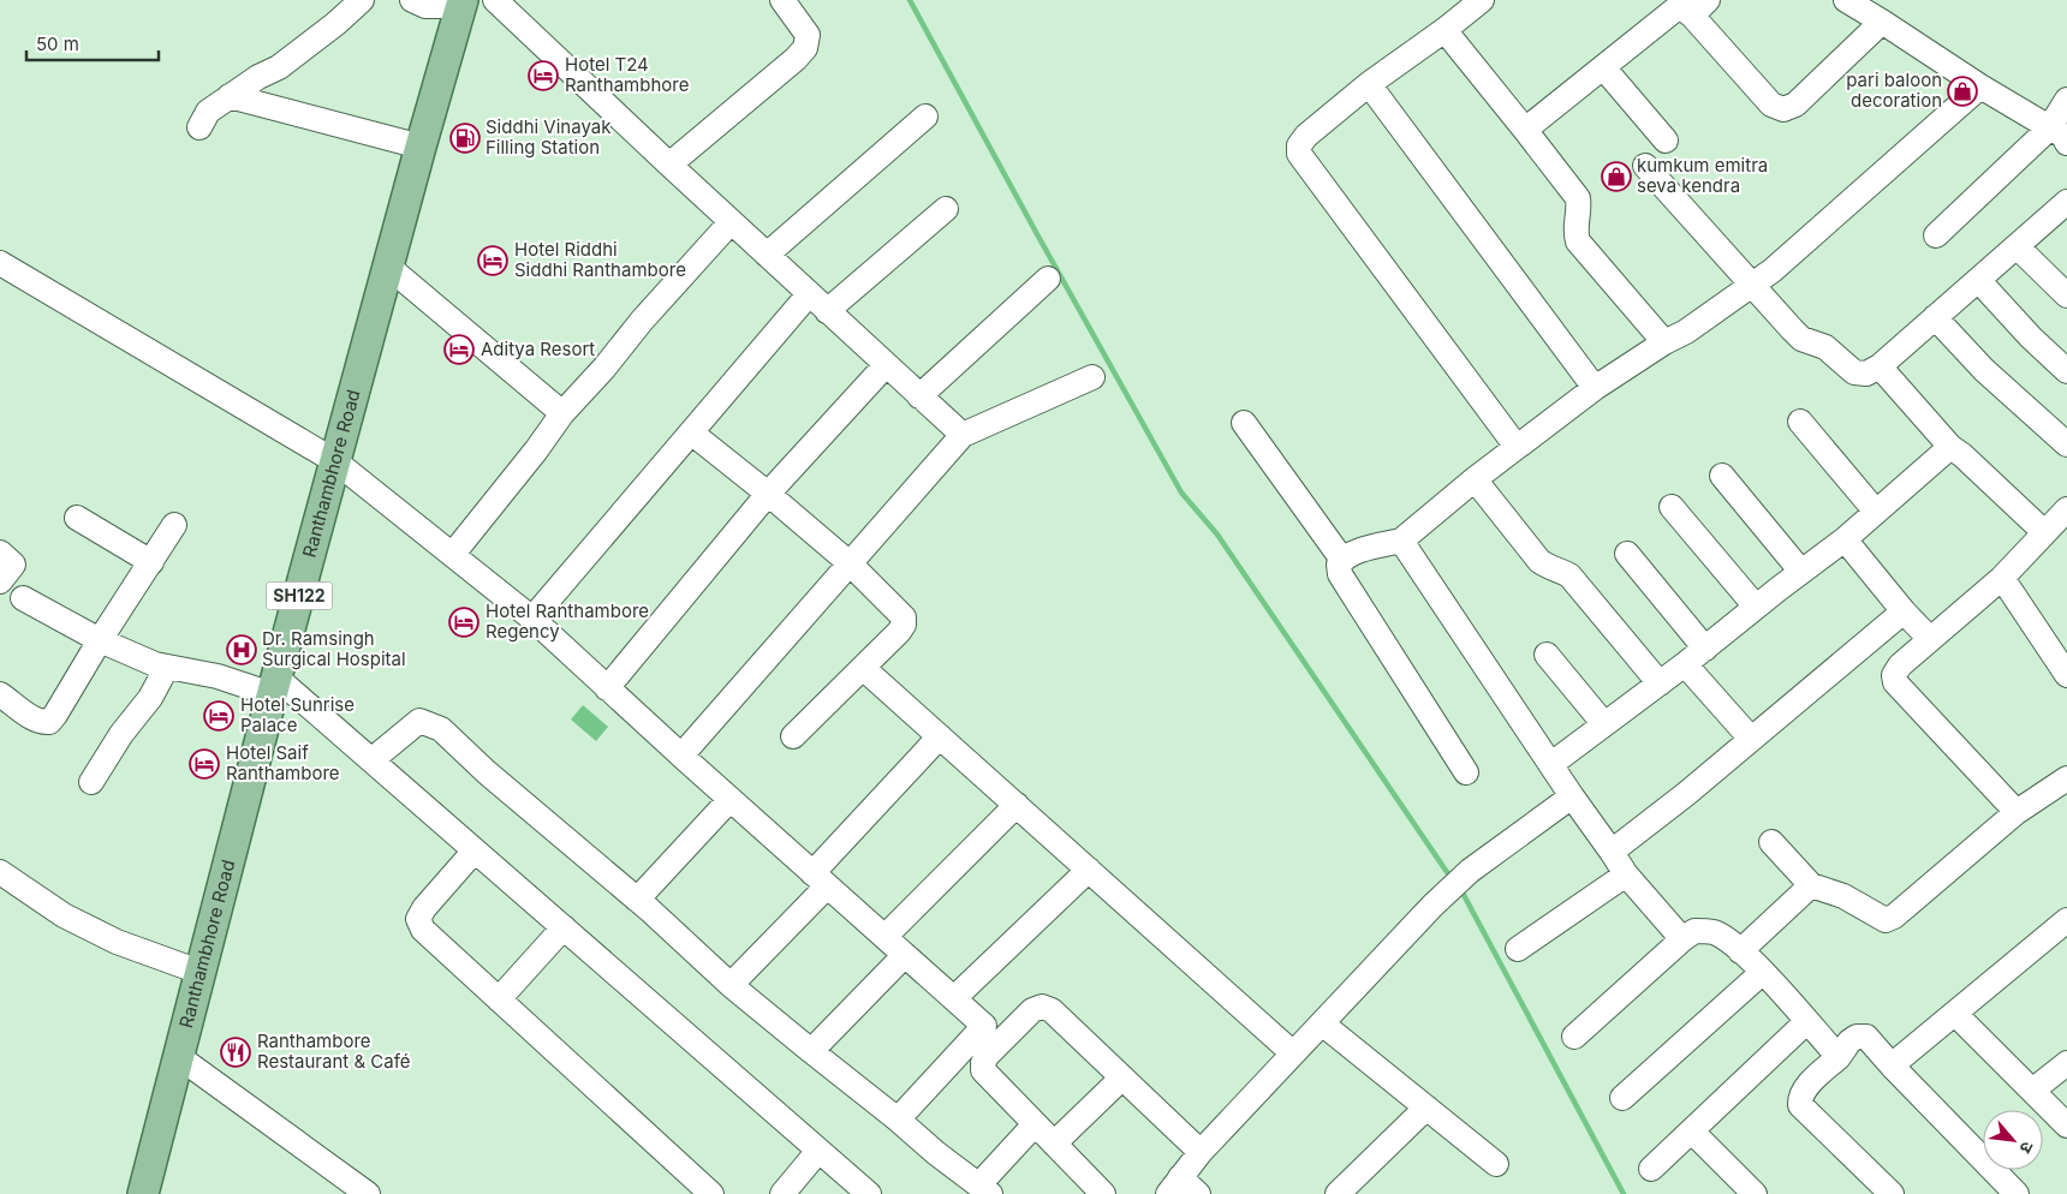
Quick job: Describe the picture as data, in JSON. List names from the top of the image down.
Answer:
{
  "streets": {
    "main road": ["Ranthambhore Road", "SH122"]
  },
  "places": {
    "hotel": [
      "Hotel T24 Ranthambhore",
      "Hotel Riddhi Siddhi Ranthambore",
      "Aditya Resort",
      "Hotel Ranthambore Regency",
      "Hotel Sunrise Palace",
      "Hotel Saif Ranthambore"
    ],
    "shop": ["pari baloon decoration", "kumkum emitra seva kendra"],
    "fuel station": ["Siddhi Vinayak Filling Station"],
    "hospital": ["Dr. Ramsingh Surgical Hospital"],
    "restaurant": ["Ranthambore Restaurant & Café"]
  },
  "scale_bar": "50 m",
  "north": "bottom right"
}
